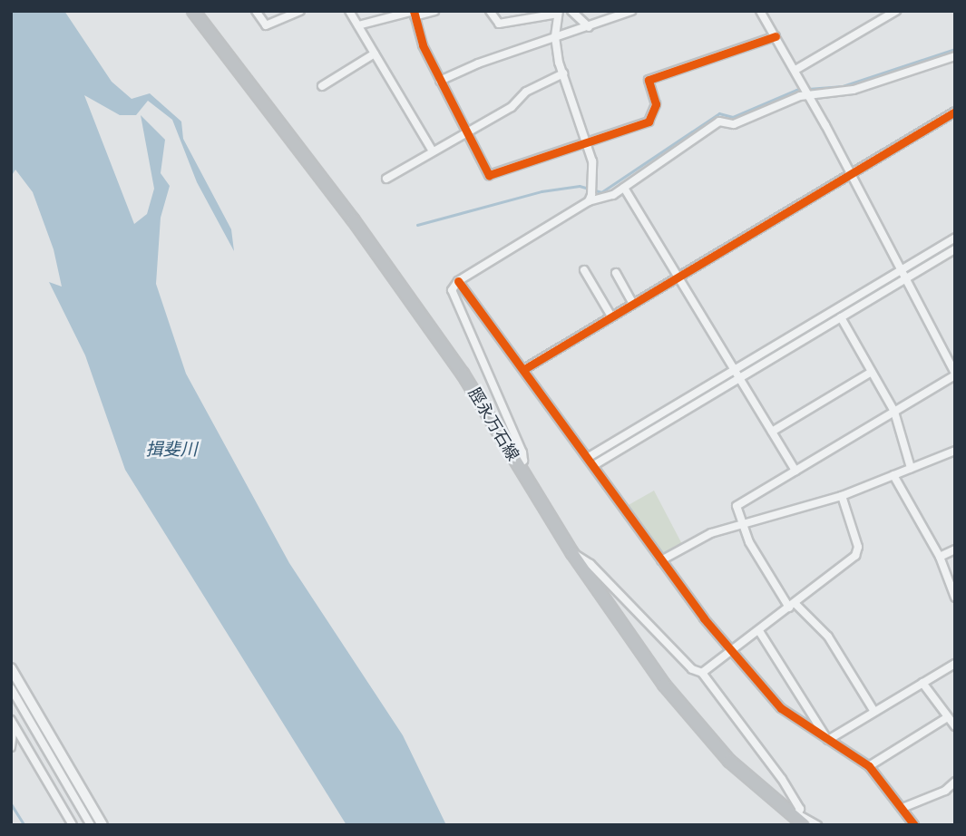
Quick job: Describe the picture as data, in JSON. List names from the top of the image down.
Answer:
{
  "streets": {
    "main road": ["脛永万石線"]
  },
  "water": ["揖斐川"]
}
